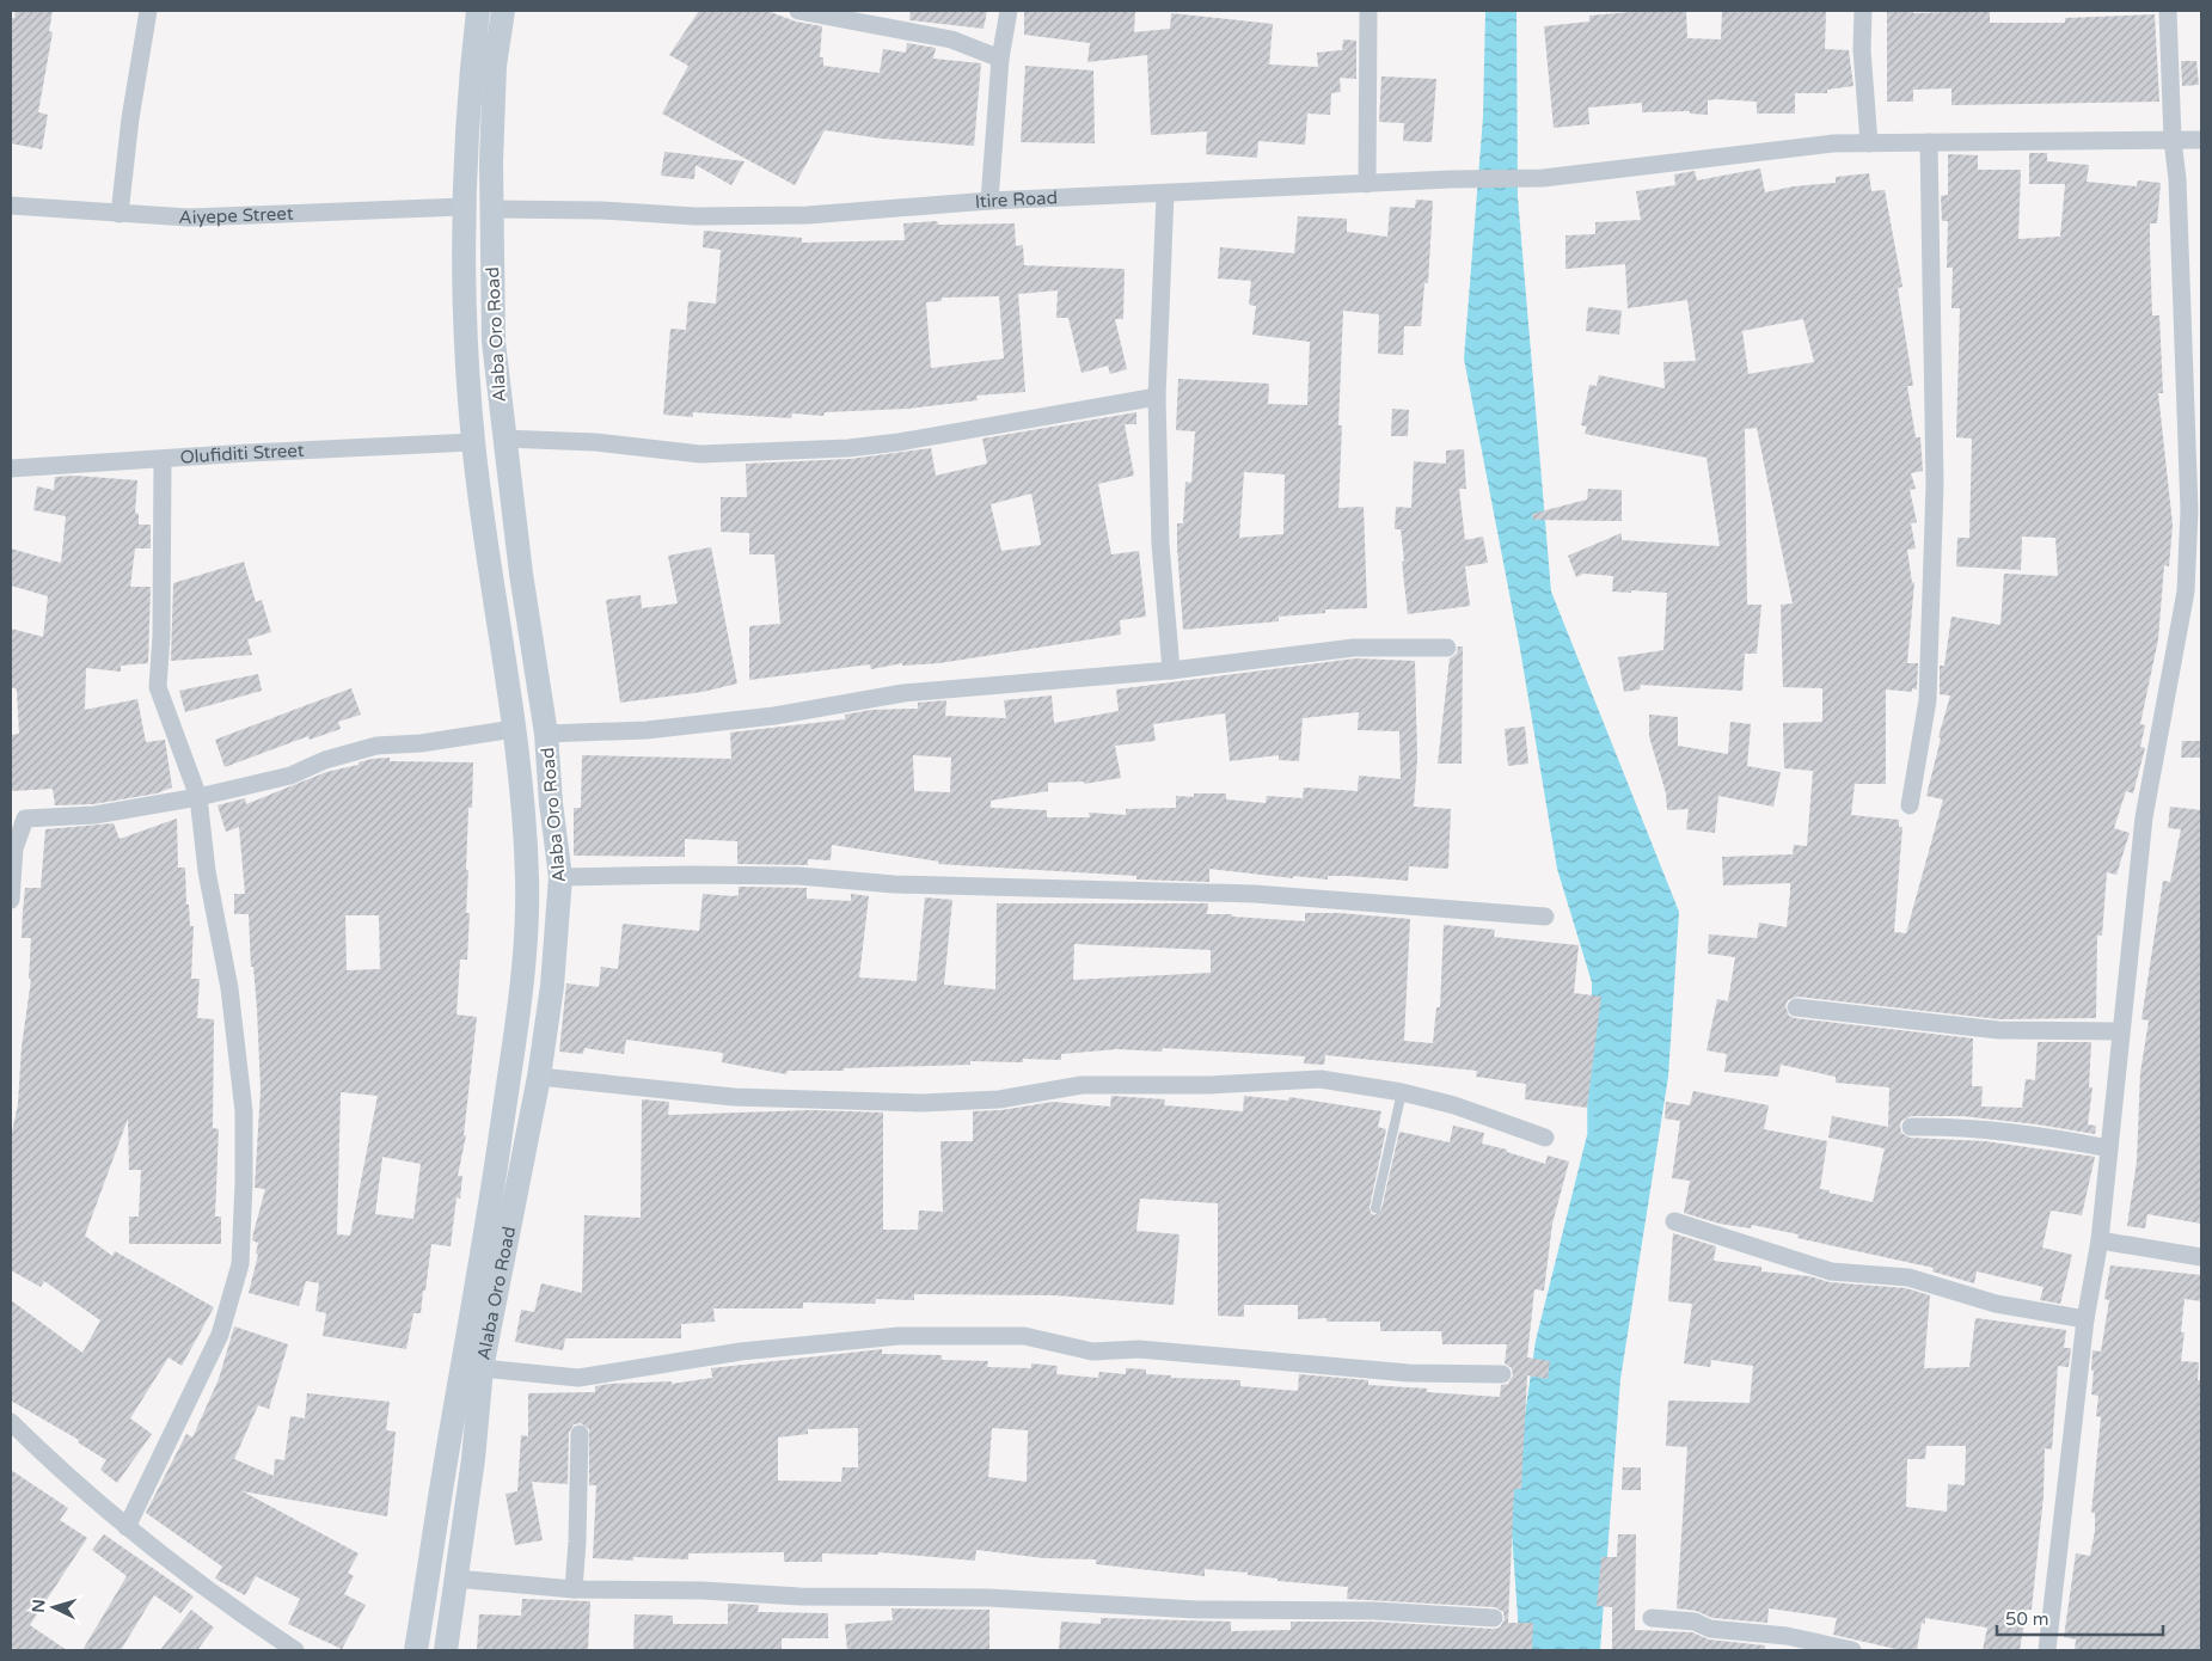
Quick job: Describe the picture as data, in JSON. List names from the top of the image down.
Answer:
{
  "streets": {
    "main road": ["Alaba Oro Road"],
    "street": ["Itire Road", "Aiyepe Street", "Olufiditi Street"]
  },
  "crossings": [
    ["Itire Road", "Alaba Oro Road"],
    ["Aiyepe Street", "Alaba Oro Road"],
    ["Alaba Oro Road", "Olufiditi Street"]
  ],
  "scale_bar": "50 m",
  "north": "left"
}
